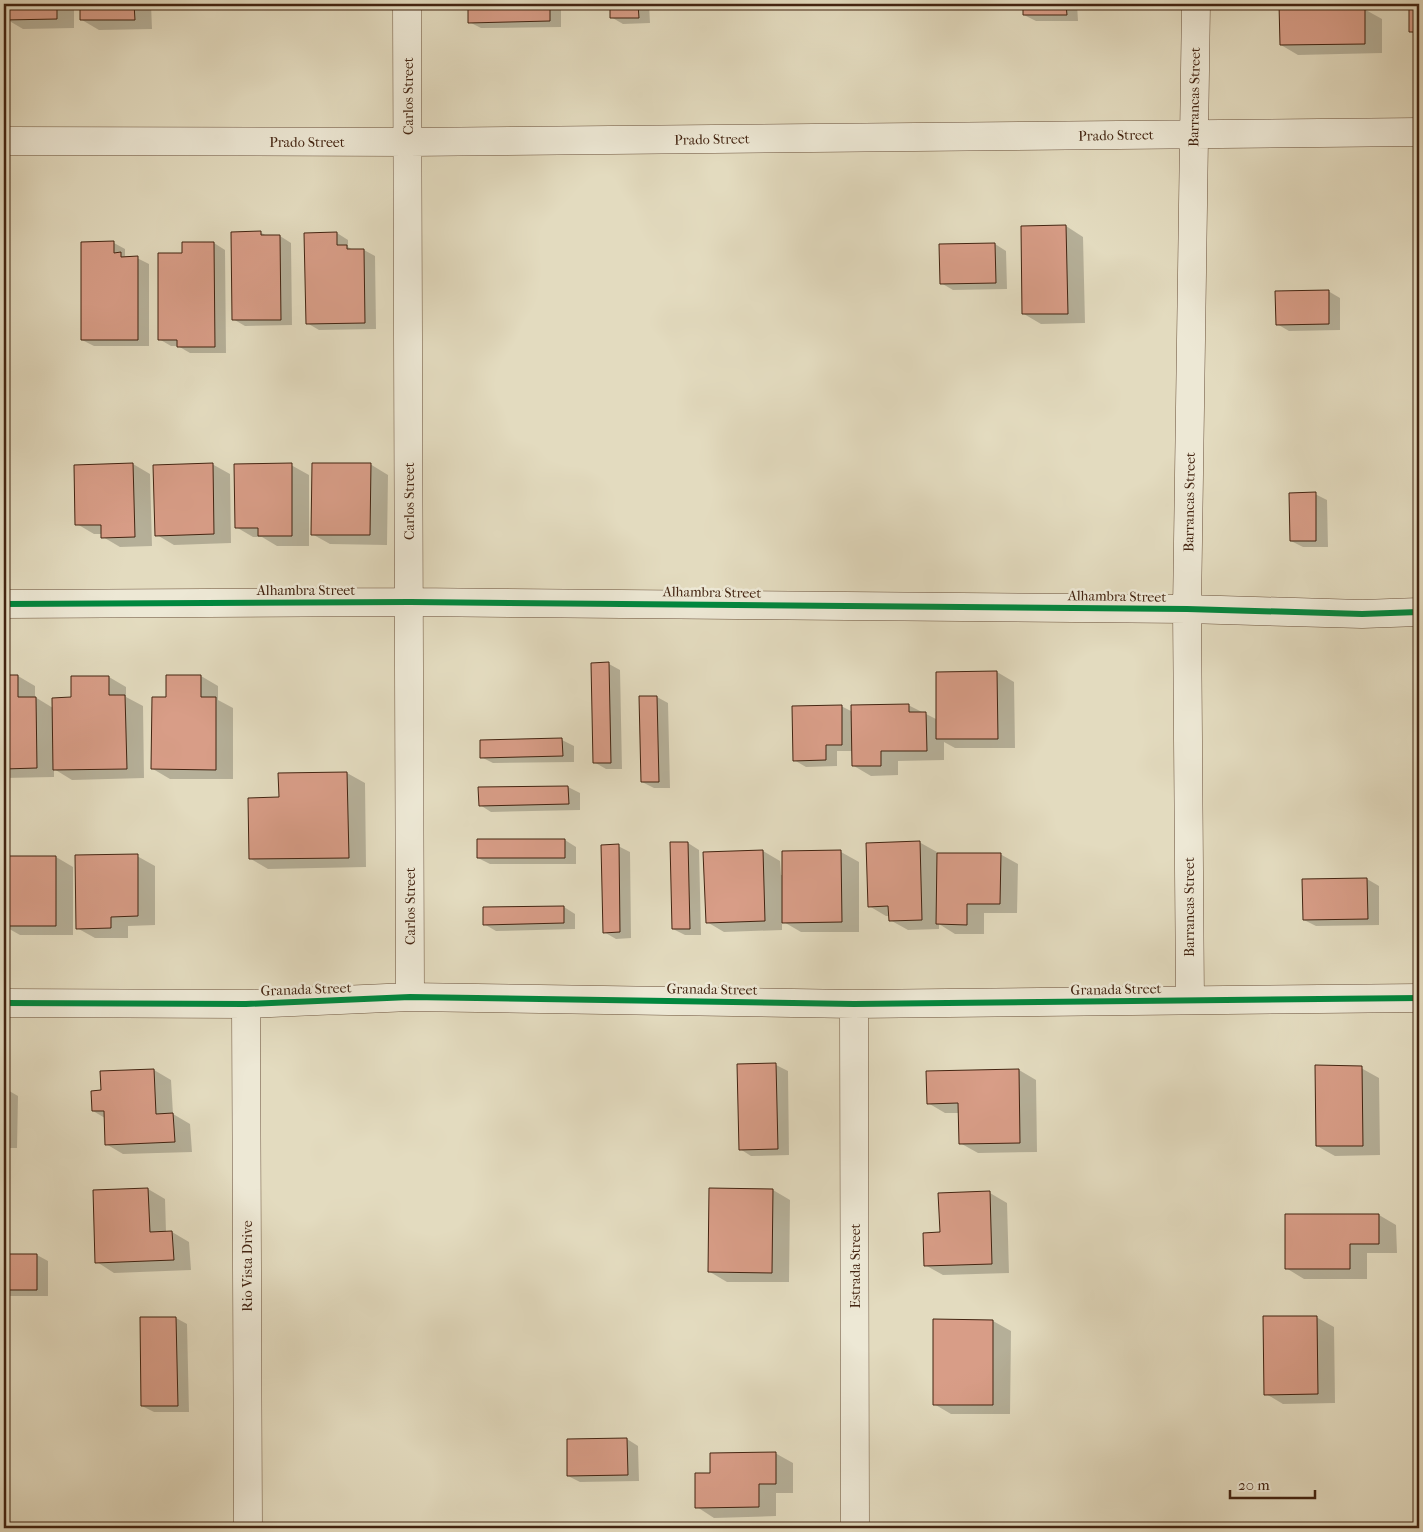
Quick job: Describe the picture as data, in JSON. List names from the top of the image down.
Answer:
{
  "streets": {
    "street": [
      "Carlos Street",
      "Barrancas Street",
      "Prado Street",
      "Alhambra Street",
      "Granada Street",
      "Rio Vista Drive",
      "Estrada Street"
    ]
  },
  "crossings": [
    ["Carlos Street", "Prado Street"],
    ["Carlos Street", "Alhambra Street"],
    ["Carlos Street", "Granada Street"],
    ["Barrancas Street", "Prado Street"],
    ["Barrancas Street", "Alhambra Street"],
    ["Barrancas Street", "Granada Street"],
    ["Granada Street", "Rio Vista Drive"],
    ["Granada Street", "Estrada Street"]
  ],
  "scale_bar": "20 m"
}
